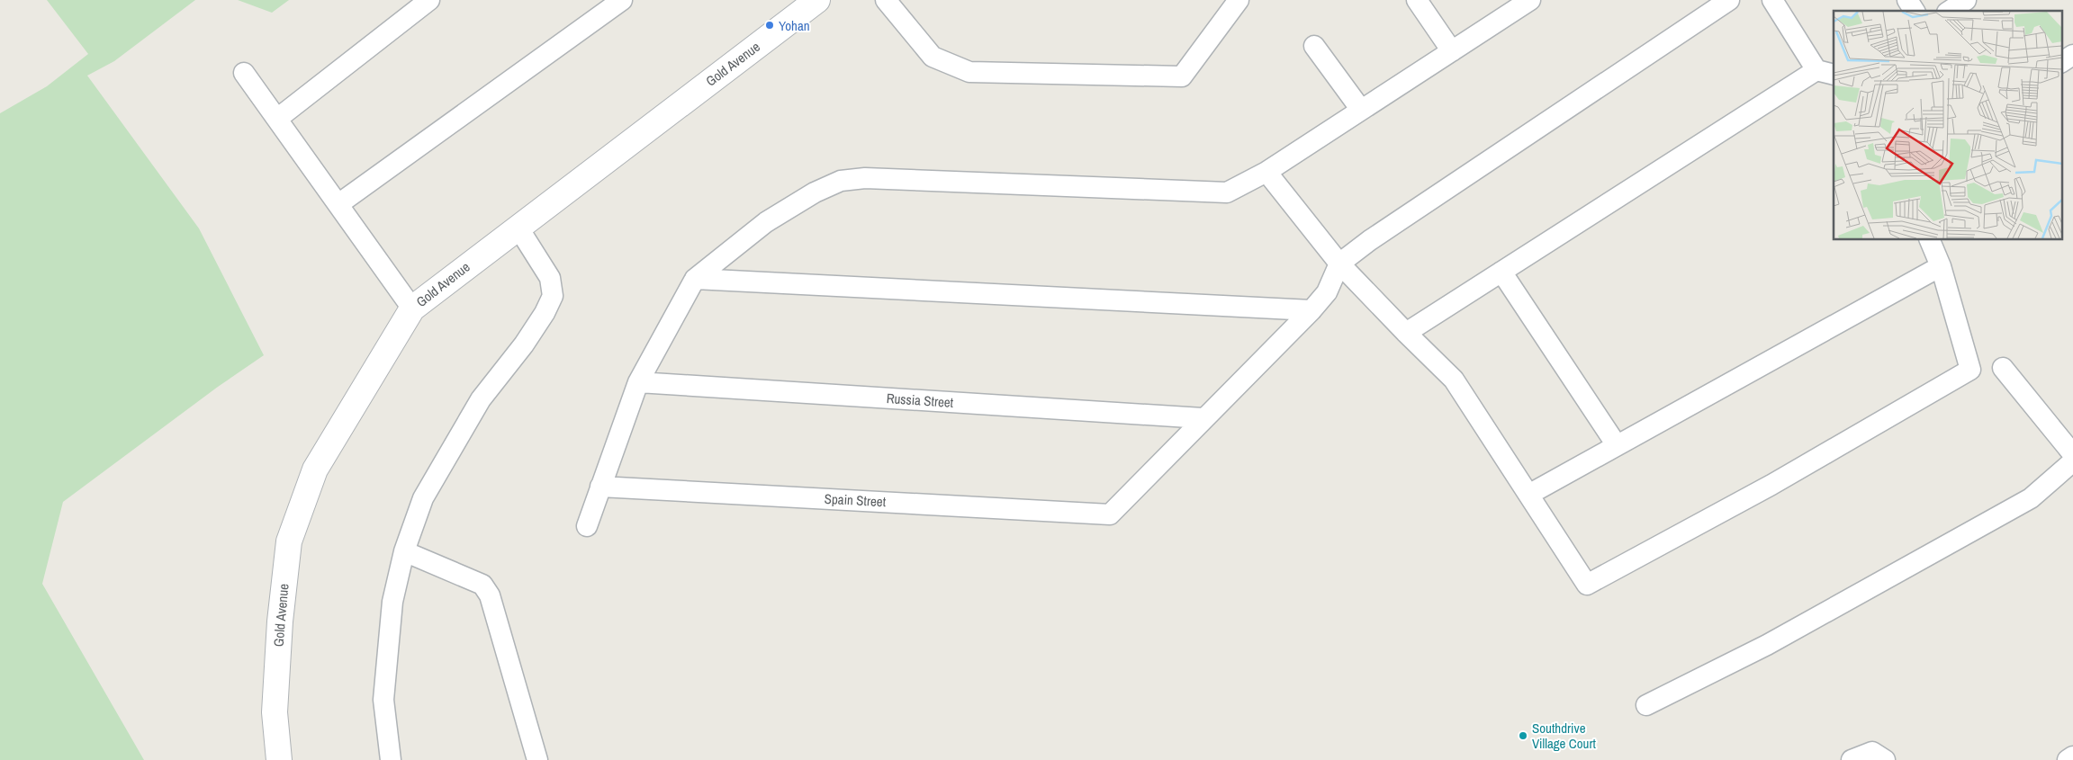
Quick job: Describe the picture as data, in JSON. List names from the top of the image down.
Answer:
{
  "streets": {
    "street": ["Gold Avenue", "Russia Street", "Spain Street"]
  },
  "crossings": [
    ["Russia Street", "Spain Street"]
  ],
  "places": ["Yohan", "Southdrive Village Court"]
}
